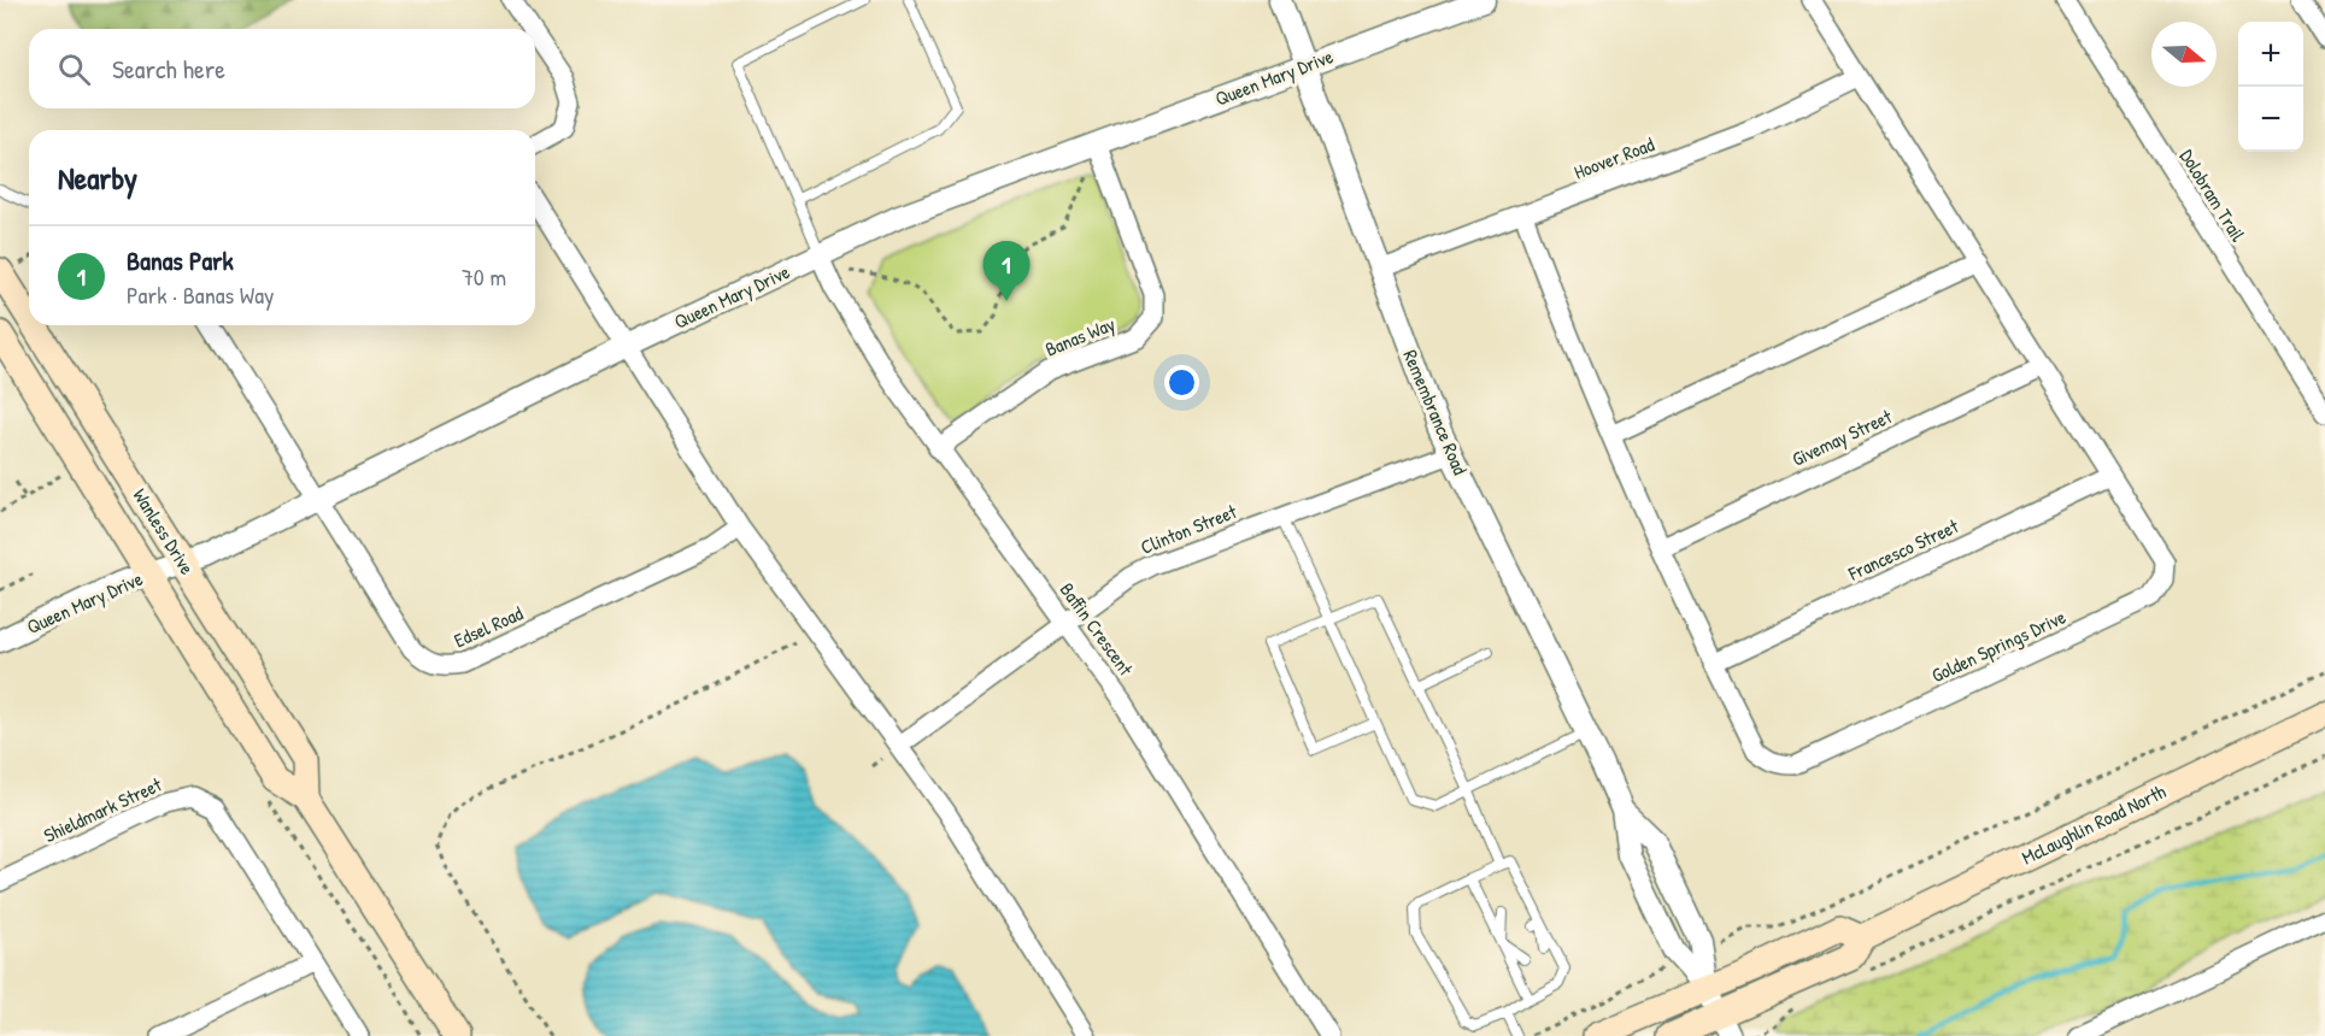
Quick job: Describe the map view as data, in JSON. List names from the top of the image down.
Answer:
{
  "streets": {
    "main road": ["Wanless Drive", "McLaughlin Road North"],
    "street": [
      "Queen Mary Drive",
      "Hoover Road",
      "Dolobram Trail",
      "Banas Way",
      "Remembrance Road",
      "Givemay Street",
      "Clinton Street",
      "Francesco Street",
      "Edsel Road",
      "Baffin Crescent",
      "Golden Springs Drive",
      "Shieldmark Street"
    ]
  },
  "crossings": [
    ["Queen Mary Drive", "Banas Way"],
    ["Queen Mary Drive", "Remembrance Road"],
    ["Queen Mary Drive", "Wanless Drive"],
    ["Queen Mary Drive", "Edsel Road"],
    ["Queen Mary Drive", "Baffin Crescent"],
    ["Hoover Road", "Remembrance Road"],
    ["Hoover Road", "Golden Springs Drive"],
    ["Banas Way", "Baffin Crescent"],
    ["Remembrance Road", "Clinton Street"],
    ["Remembrance Road", "McLaughlin Road North"],
    ["Givemay Street", "Golden Springs Drive"],
    ["Clinton Street", "Baffin Crescent"],
    ["Francesco Street", "Golden Springs Drive"]
  ],
  "north": "right",
  "page": {
    "map_buttons": ["+", "−"],
    "search": "Search here",
    "heading": "Nearby",
    "list": [
      {
        "mark": "1",
        "name": "Banas Park",
        "note": "Park · Banas Way",
        "value": "70 m"
      }
    ],
    "pins": "1"
  }
}
